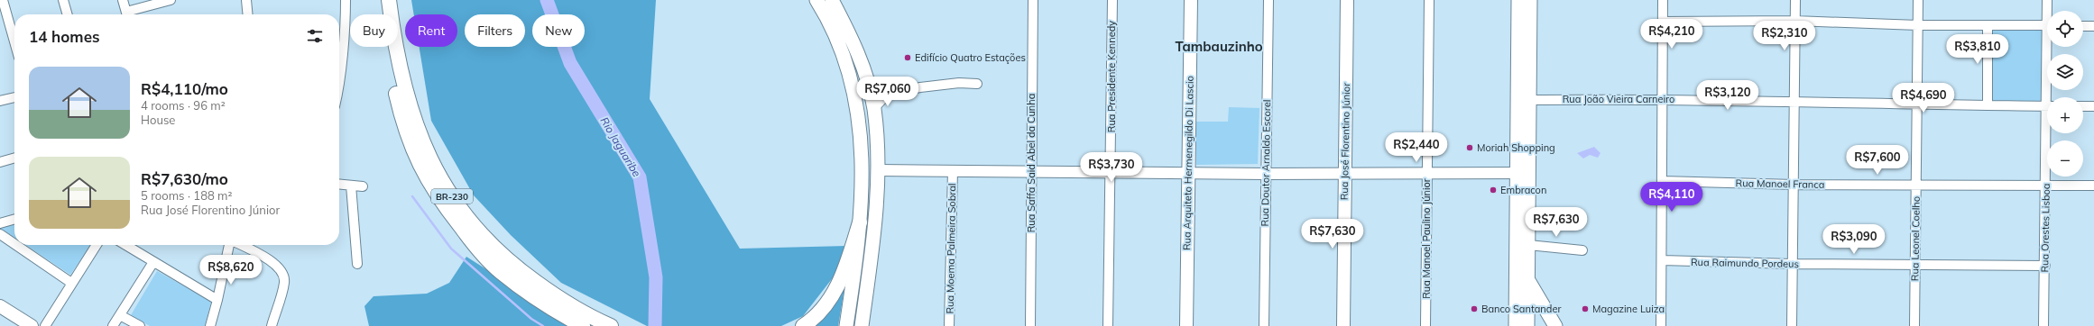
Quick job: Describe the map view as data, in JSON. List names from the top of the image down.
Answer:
{
  "streets": {
    "highway": ["BR-230"],
    "main road": ["Rua José Florentino Júnior", "Rua Arquiteto Hermenegildo Di Lascio"],
    "street": [
      "Rua Presidente Kennedy",
      "Rua João Vieira Carneiro",
      "Rua Saffa Said Abel da Cunha",
      "Rua Doutor Arnaldo Escorel",
      "Rua Manoel Franca",
      "Rua Orestes Lisboa",
      "Rua Manoel Paulino Júnior",
      "Rua Leonel Coelho",
      "Rua Moema Palmeira Sobral",
      "Rua Raimundo Pordeus"
    ]
  },
  "crossings": [
    ["Rua João Vieira Carneiro", "Rua Leonel Coelho"],
    ["Rua Manoel Franca", "Rua Orestes Lisboa"],
    ["Rua Manoel Franca", "Rua Leonel Coelho"],
    ["Rua Orestes Lisboa", "Rua Raimundo Pordeus"],
    ["Rua Leonel Coelho", "Rua Raimundo Pordeus"]
  ],
  "districts": ["Tambauzinho"],
  "water": ["Rio Jaguaribe"],
  "places": [
    "Edifício Quatro Estações",
    "Moriah Shopping",
    "Embracon",
    "Banco Santander",
    "Magazine Luiza"
  ],
  "page": {
    "map_buttons": ["+", "−"],
    "chip": [
      "Buy",
      "Rent",
      "Filters",
      "New"
    ],
    "heading": "14 homes",
    "price": [
      "R$4,210",
      "R$2,310",
      "R$3,810",
      "R$7,060",
      "R$3,120",
      "R$4,690",
      "R$2,440",
      "R$7,600",
      "R$3,730",
      "R$4,110",
      "R$7,630",
      "R$7,630",
      "R$3,090",
      "R$8,620"
    ],
    "list": [
      {
        "name": "R$4,110/mo",
        "note": "4 rooms · 96 m² · House"
      },
      {
        "name": "R$7,630/mo",
        "note": "5 rooms · 188 m² · Rua José Florentino Júnior"
      }
    ]
  }
}
